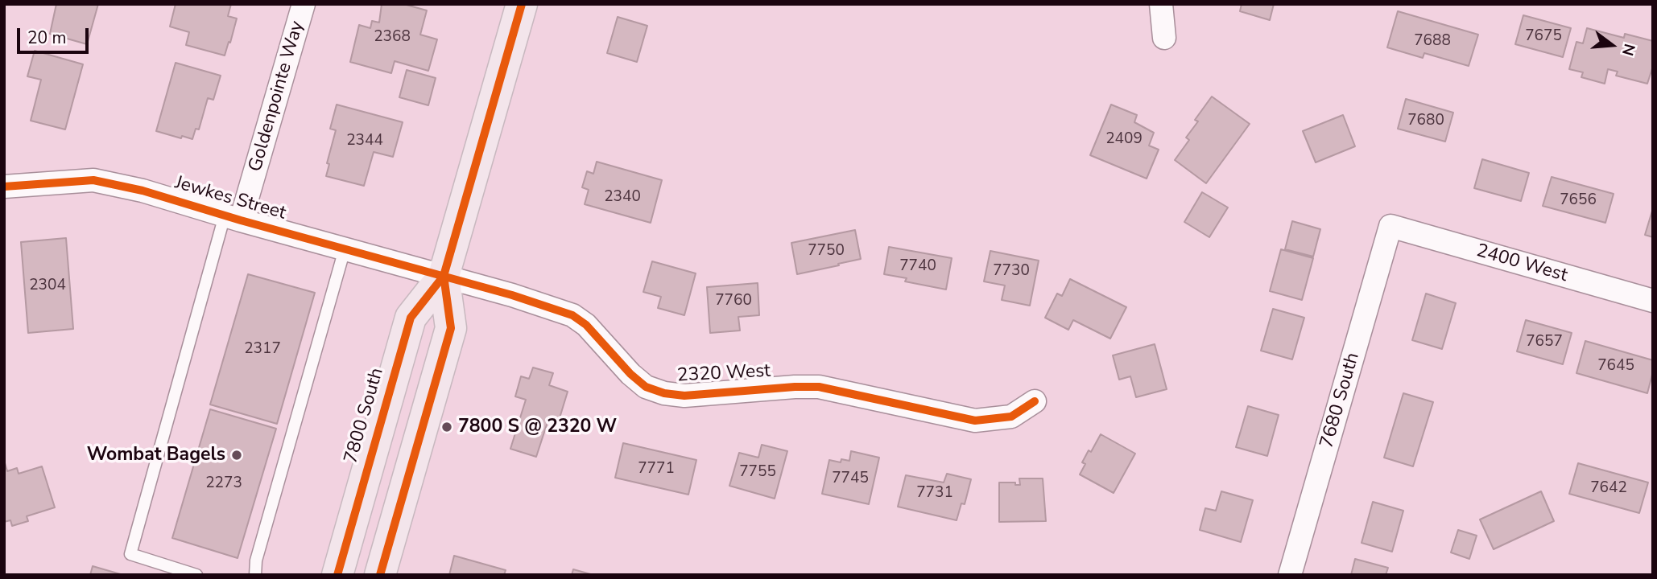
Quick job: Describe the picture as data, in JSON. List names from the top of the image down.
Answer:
{
  "streets": {
    "main road": ["7800 South"],
    "street": [
      "Goldenpointe Way",
      "Jewkes Street",
      "2400 West",
      "2320 West",
      "7680 South"
    ]
  },
  "crossings": [
    ["Goldenpointe Way", "Jewkes Street"],
    ["Jewkes Street", "2320 West"],
    ["Jewkes Street", "7800 South"],
    ["2400 West", "7680 South"],
    ["2320 West", "7800 South"]
  ],
  "places": ["7800 S @ 2320 W", "Wombat Bagels"],
  "house_numbers": [
    "7675",
    "2368",
    "7688",
    "7680",
    "2409",
    "2344",
    "2340",
    "7656",
    "7750",
    "7740",
    "7730",
    "2304",
    "7760",
    "7657",
    "2317",
    "7645",
    "7771",
    "7755",
    "7745",
    "2273",
    "7642",
    "7731"
  ],
  "scale_bar": "20 m",
  "north": "right"
}
